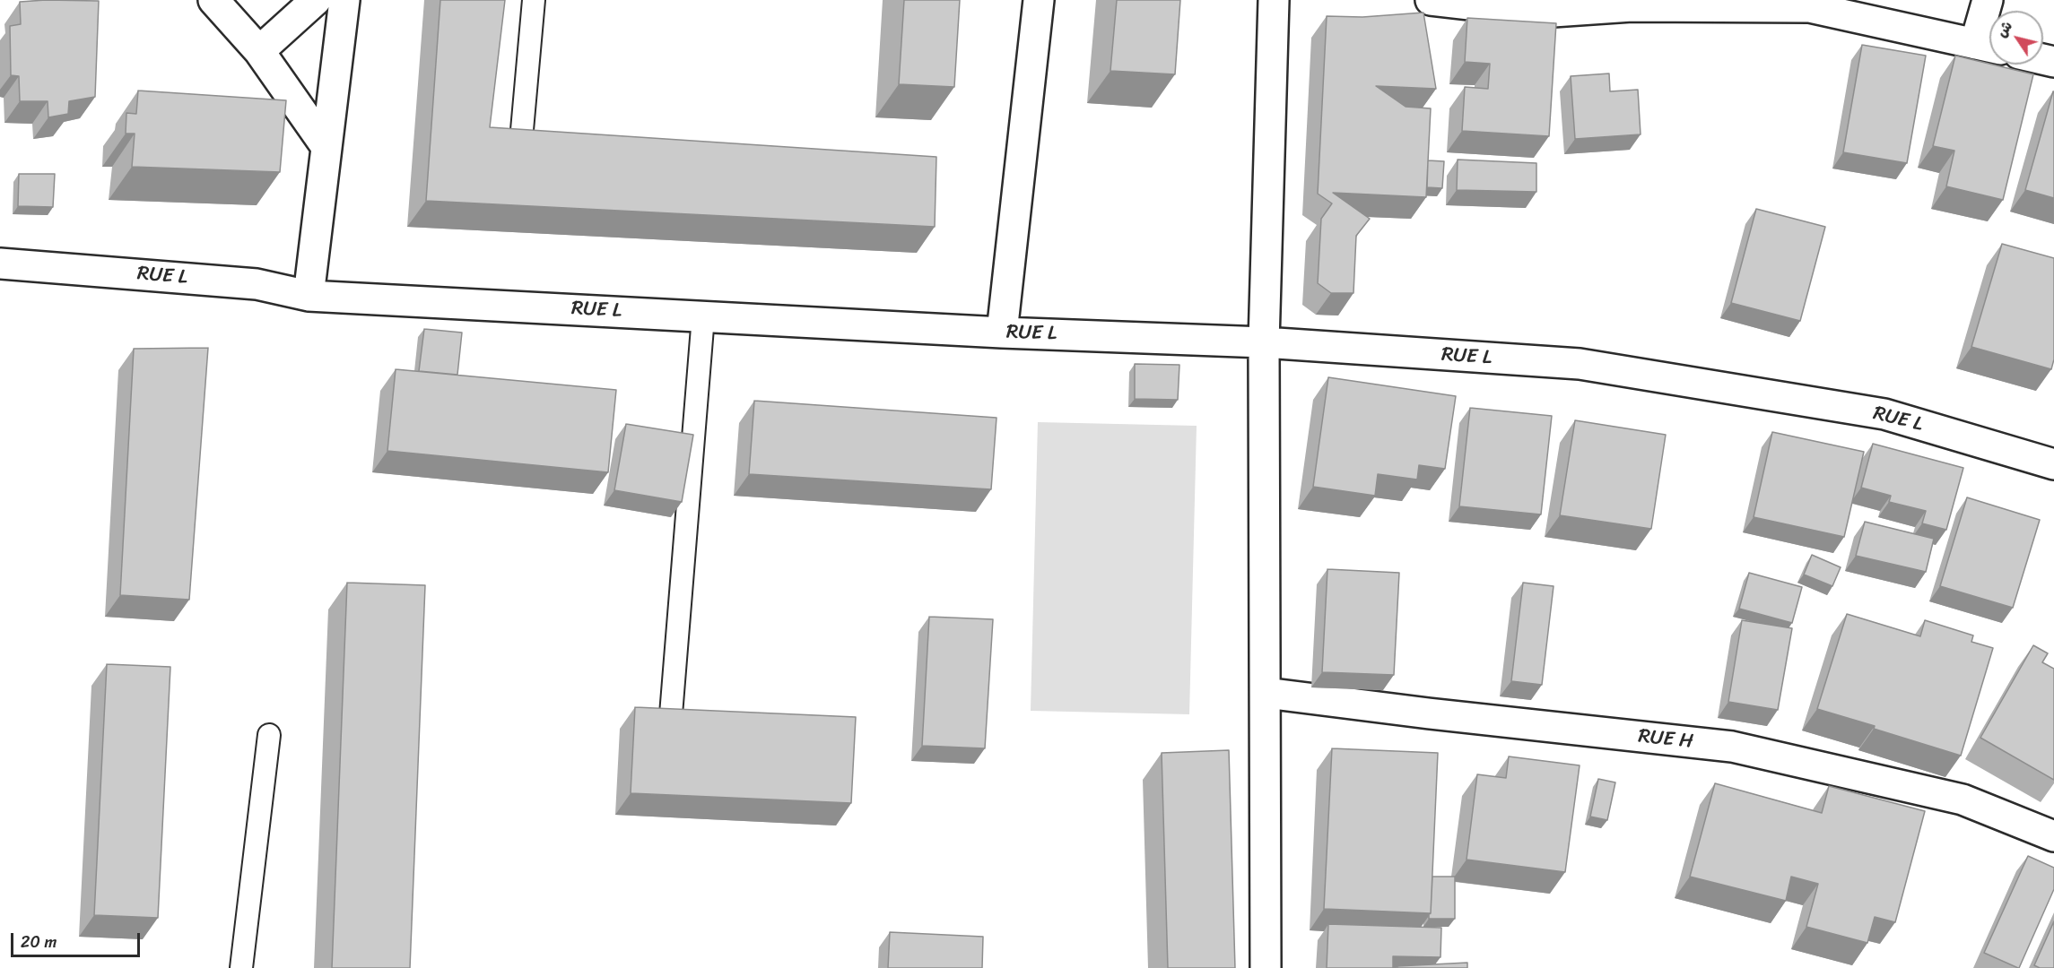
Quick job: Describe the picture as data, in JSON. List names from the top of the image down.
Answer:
{
  "streets": {
    "street": ["RUE L", "RUE H"]
  },
  "scale_bar": "20 m",
  "north": "top left"
}
